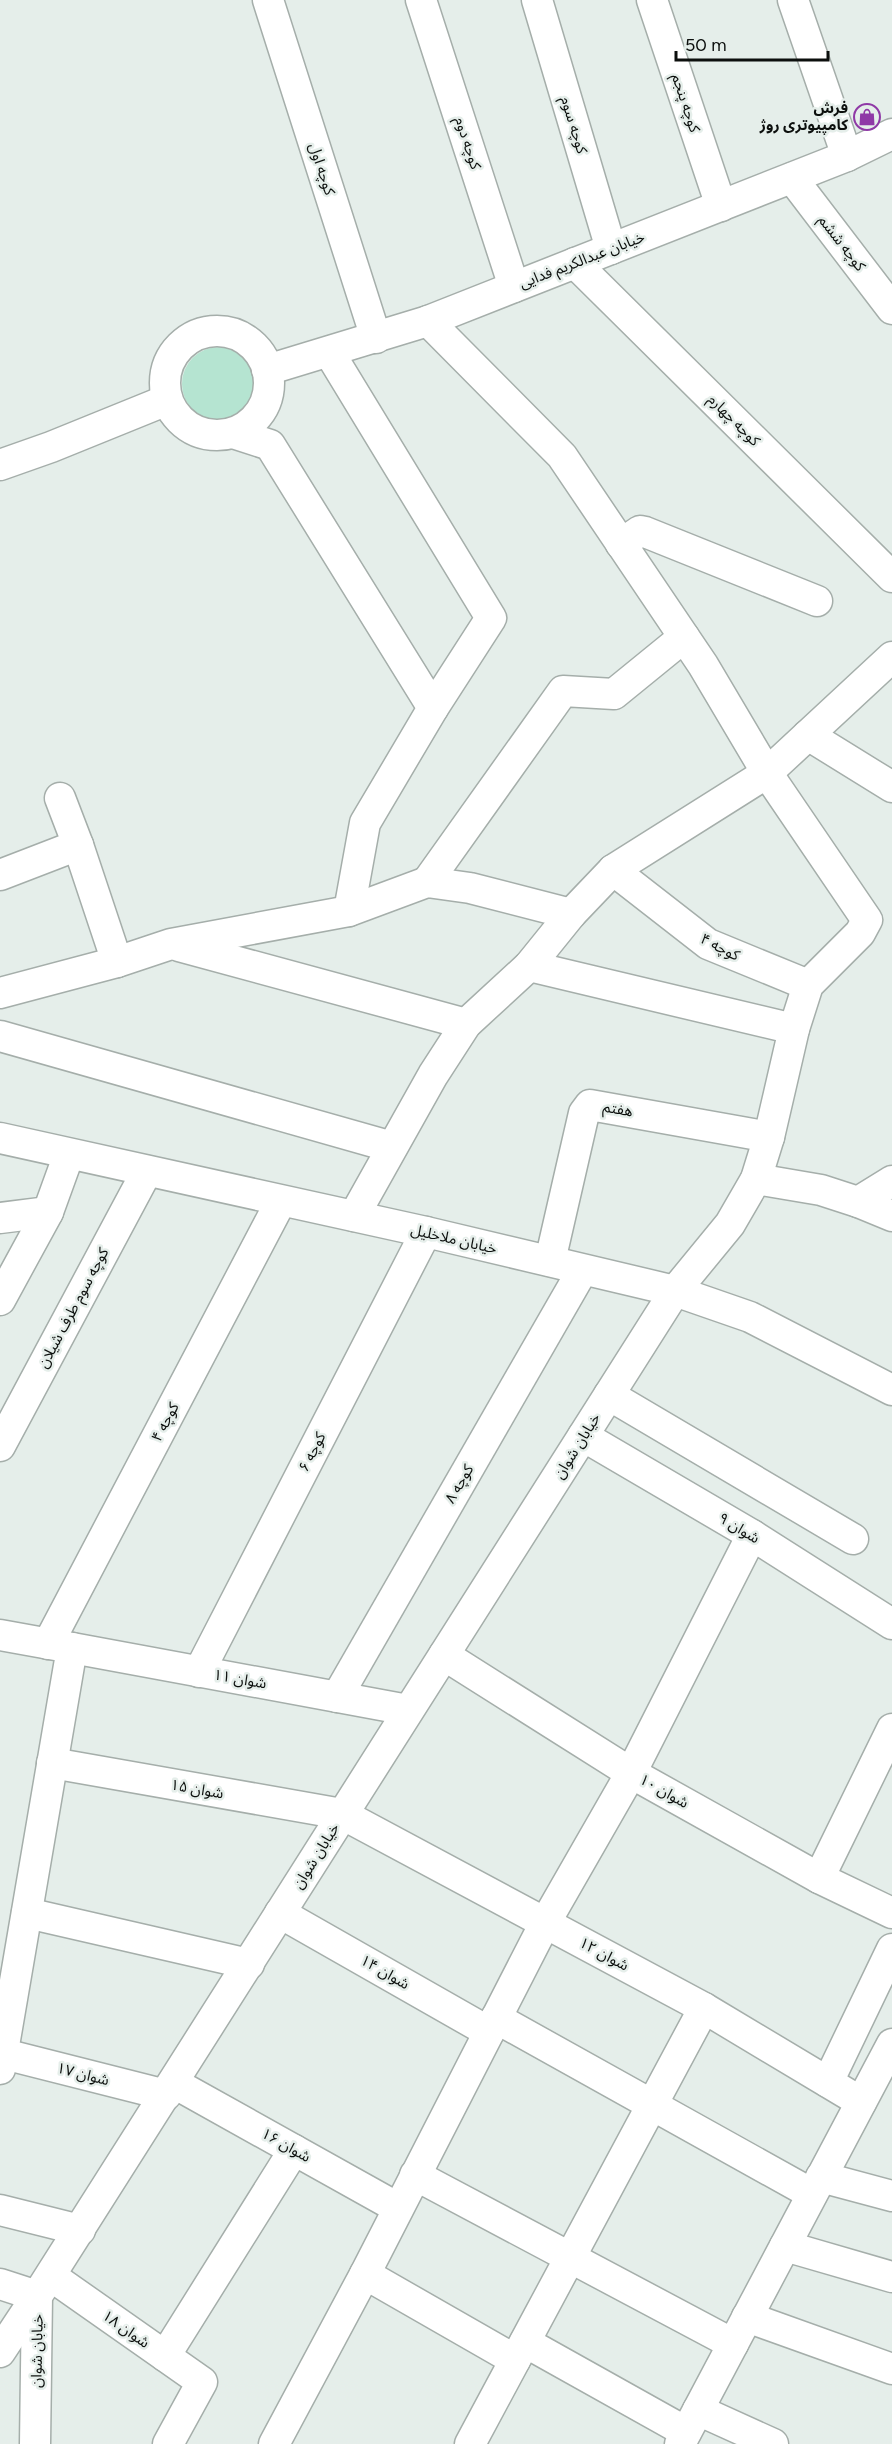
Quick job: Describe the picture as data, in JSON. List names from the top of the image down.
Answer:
{
  "streets": {
    "street": [
      "کوچه پنجم",
      "کوچه سوم",
      "کوچه دوم",
      "کوچه اول",
      "کوچه ششم",
      "خیابان عبدالکریم فدایی",
      "کوچه چهارم",
      "کوچه ۴",
      "هفتم",
      "خیابان ملاخلیل",
      "کوچه سوم طرف شیلان",
      "خیابان شوان",
      "کوچه ۶",
      "کوچه ۸",
      "شوان ۹",
      "شوان ۱۱",
      "شوان ۱۵",
      "شوان ۱۰",
      "شوان ۱۲",
      "شوان ۱۴",
      "شوان ۱۷",
      "شوان ۱۶",
      "شوان ۱۸"
    ]
  },
  "crossings": [
    ["کوچه پنجم", "خیابان عبدالکریم فدایی"],
    ["کوچه سوم", "خیابان عبدالکریم فدایی"],
    ["کوچه دوم", "خیابان عبدالکریم فدایی"],
    ["کوچه اول", "خیابان عبدالکریم فدایی"],
    ["کوچه ششم", "خیابان عبدالکریم فدایی"],
    ["خیابان عبدالکریم فدایی", "کوچه چهارم"],
    ["کوچه ۴", "خیابان ملاخلیل"],
    ["کوچه ۴", "خیابان شوان"],
    ["کوچه ۴", "شوان ۱۱"],
    ["کوچه ۴", "شوان ۱۵"],
    ["کوچه ۴", "شوان ۱۷"],
    ["هفتم", "خیابان ملاخلیل"],
    ["هفتم", "خیابان شوان"],
    ["خیابان ملاخلیل", "کوچه سوم طرف شیلان"],
    ["خیابان ملاخلیل", "خیابان شوان"],
    ["خیابان ملاخلیل", "کوچه ۶"],
    ["خیابان ملاخلیل", "کوچه ۸"],
    ["خیابان شوان", "شوان ۹"],
    ["خیابان شوان", "شوان ۱۱"],
    ["خیابان شوان", "شوان ۱۵"],
    ["خیابان شوان", "شوان ۱۰"],
    ["خیابان شوان", "شوان ۱۲"],
    ["خیابان شوان", "شوان ۱۴"],
    ["خیابان شوان", "شوان ۱۷"],
    ["خیابان شوان", "شوان ۱۶"],
    ["خیابان شوان", "شوان ۱۸"],
    ["کوچه ۶", "شوان ۱۱"],
    ["کوچه ۸", "شوان ۱۱"],
    ["شوان ۱۵", "شوان ۱۲"],
    ["شوان ۱۷", "شوان ۱۶"]
  ],
  "places": {
    "shop": ["فرش کامپیوتری روژ"]
  },
  "scale_bar": "50 m"
}
